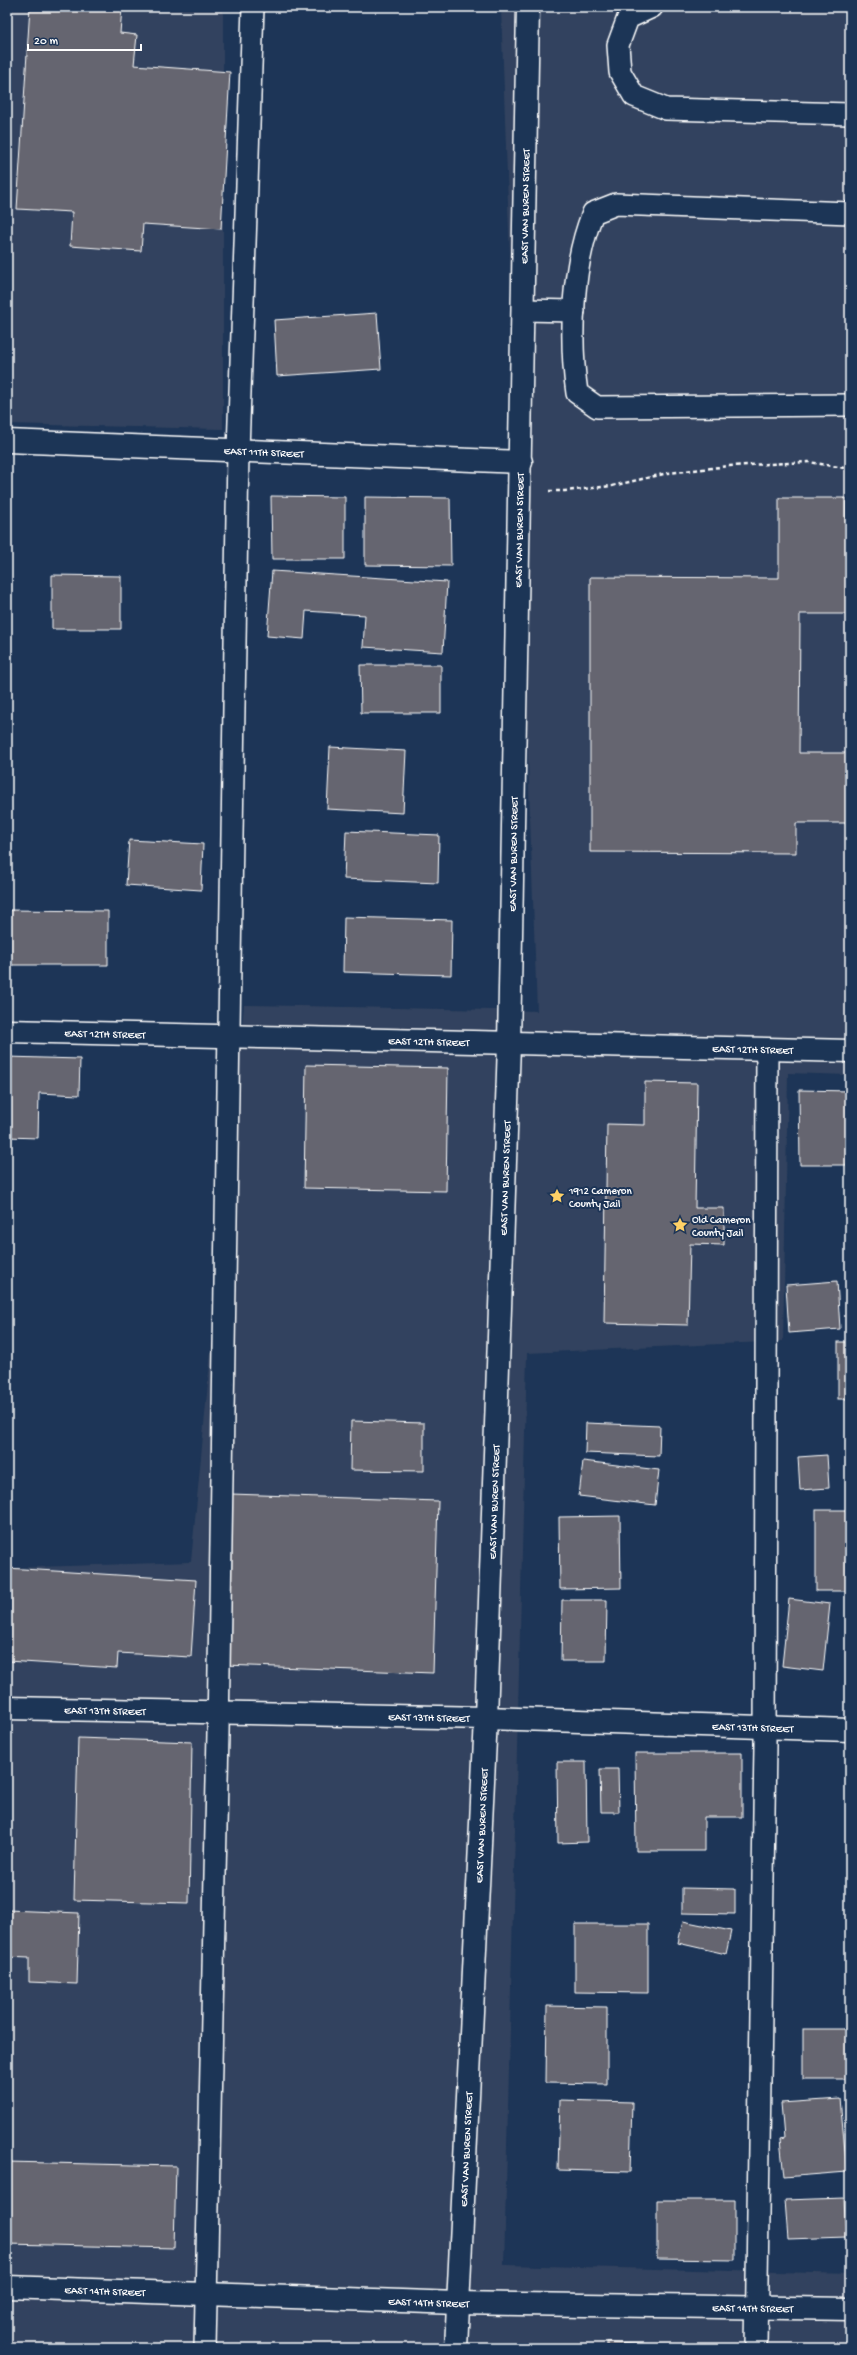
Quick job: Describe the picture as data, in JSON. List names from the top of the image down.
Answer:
{
  "streets": {
    "street": [
      "EAST VAN BUREN STREET",
      "EAST 11TH STREET",
      "EAST 12TH STREET",
      "EAST 13TH STREET",
      "EAST 14TH STREET"
    ]
  },
  "crossings": [
    ["EAST VAN BUREN STREET", "EAST 11TH STREET"],
    ["EAST VAN BUREN STREET", "EAST 12TH STREET"],
    ["EAST VAN BUREN STREET", "EAST 13TH STREET"],
    ["EAST VAN BUREN STREET", "EAST 14TH STREET"]
  ],
  "places": {
    "place": ["1912 Cameron County Jail", "Old Cameron County Jail"]
  },
  "scale_bar": "20 m"
}
